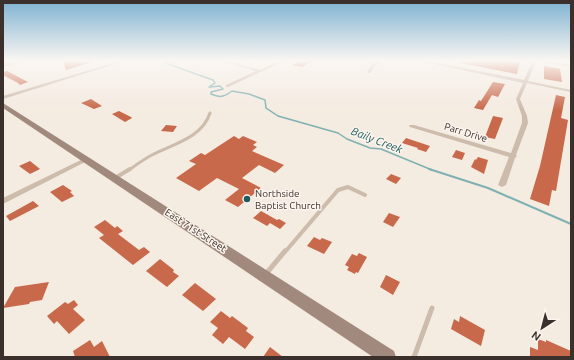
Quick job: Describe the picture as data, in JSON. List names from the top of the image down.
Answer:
{
  "streets": {
    "main road": ["East 71st Street"],
    "street": ["Parr Drive"]
  },
  "water": ["Baily Creek"],
  "places": ["Northside Baptist Church"],
  "north": "bottom left"
}
